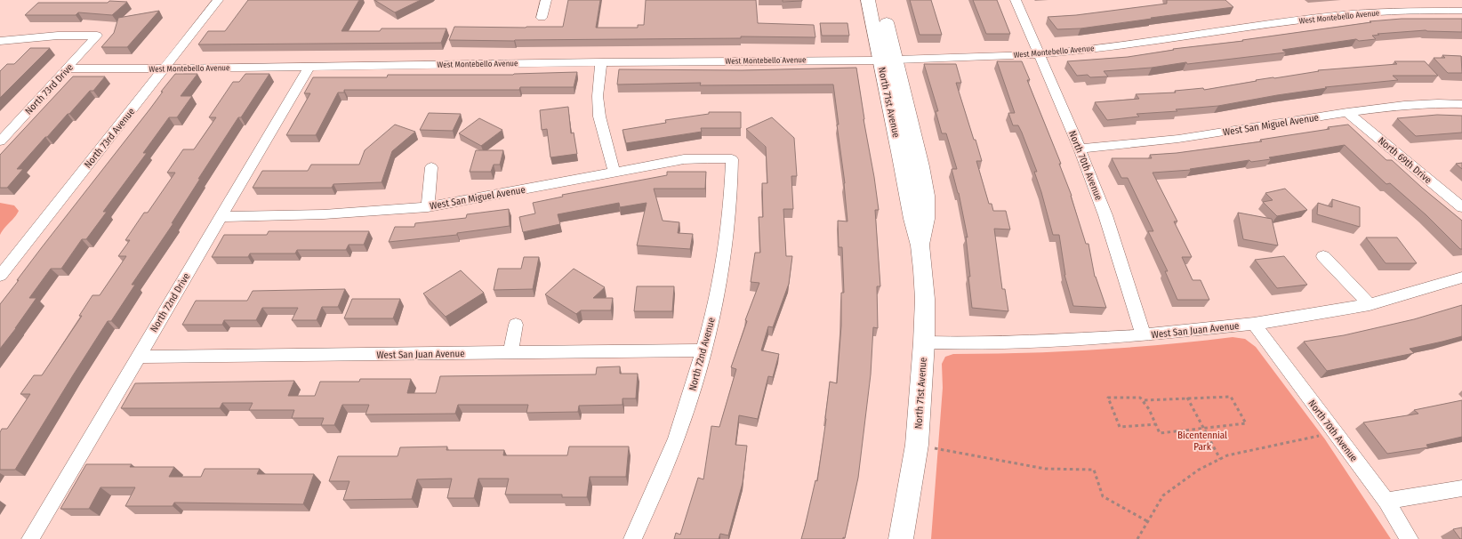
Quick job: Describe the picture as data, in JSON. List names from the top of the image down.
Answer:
{
  "streets": {
    "street": [
      "West Montebello Avenue",
      "North 73rd Drive",
      "North 71st Avenue",
      "West San Miguel Avenue",
      "North 73rd Avenue",
      "North 69th Drive",
      "North 70th Avenue",
      "North 72nd Drive",
      "West San Juan Avenue",
      "North 72nd Avenue"
    ]
  },
  "crossings": [
    ["West Montebello Avenue", "North 73rd Drive"],
    ["West Montebello Avenue", "North 71st Avenue"],
    ["West Montebello Avenue", "North 73rd Avenue"],
    ["West Montebello Avenue", "North 70th Avenue"],
    ["West Montebello Avenue", "North 72nd Drive"],
    ["North 71st Avenue", "West San Juan Avenue"],
    ["West San Miguel Avenue", "North 69th Drive"],
    ["West San Miguel Avenue", "North 70th Avenue"],
    ["West San Miguel Avenue", "North 72nd Drive"],
    ["West San Miguel Avenue", "North 72nd Avenue"],
    ["North 70th Avenue", "West San Juan Avenue"],
    ["North 72nd Drive", "West San Juan Avenue"],
    ["West San Juan Avenue", "North 72nd Avenue"]
  ],
  "parks": ["Bicentennial Park"]
}
